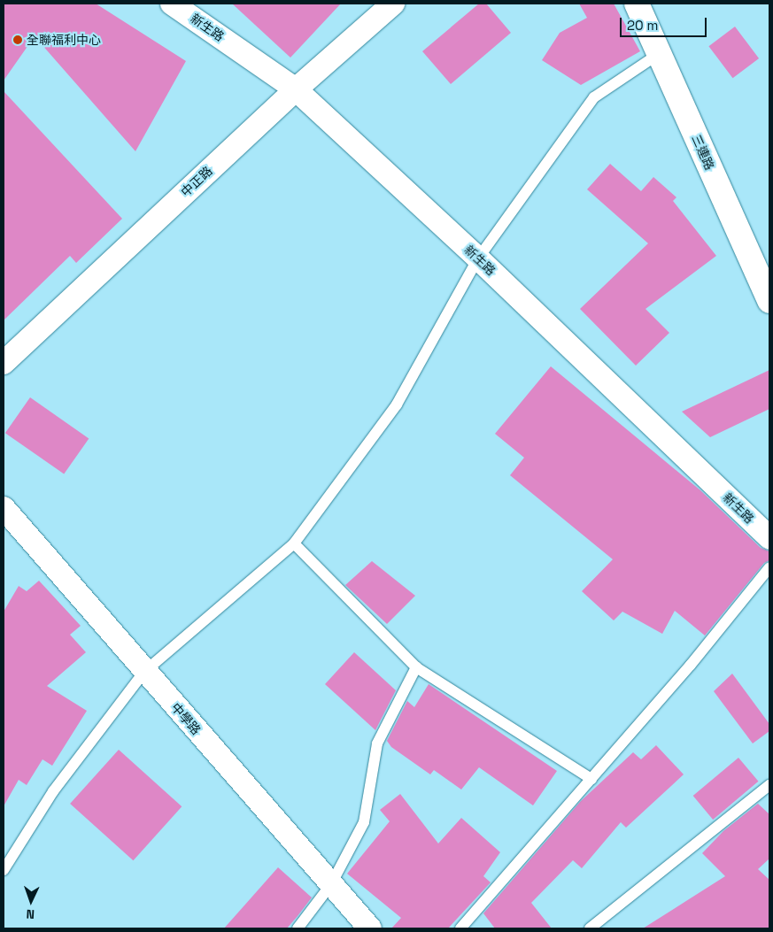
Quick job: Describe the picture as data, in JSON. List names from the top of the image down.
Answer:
{
  "streets": {
    "main road": ["三連路"],
    "street": ["新生路", "中正路", "中學路"]
  },
  "crossings": [
    ["新生路", "中正路"]
  ],
  "places": ["全聯福利中心"],
  "scale_bar": "20 m",
  "north": "bottom"
}
